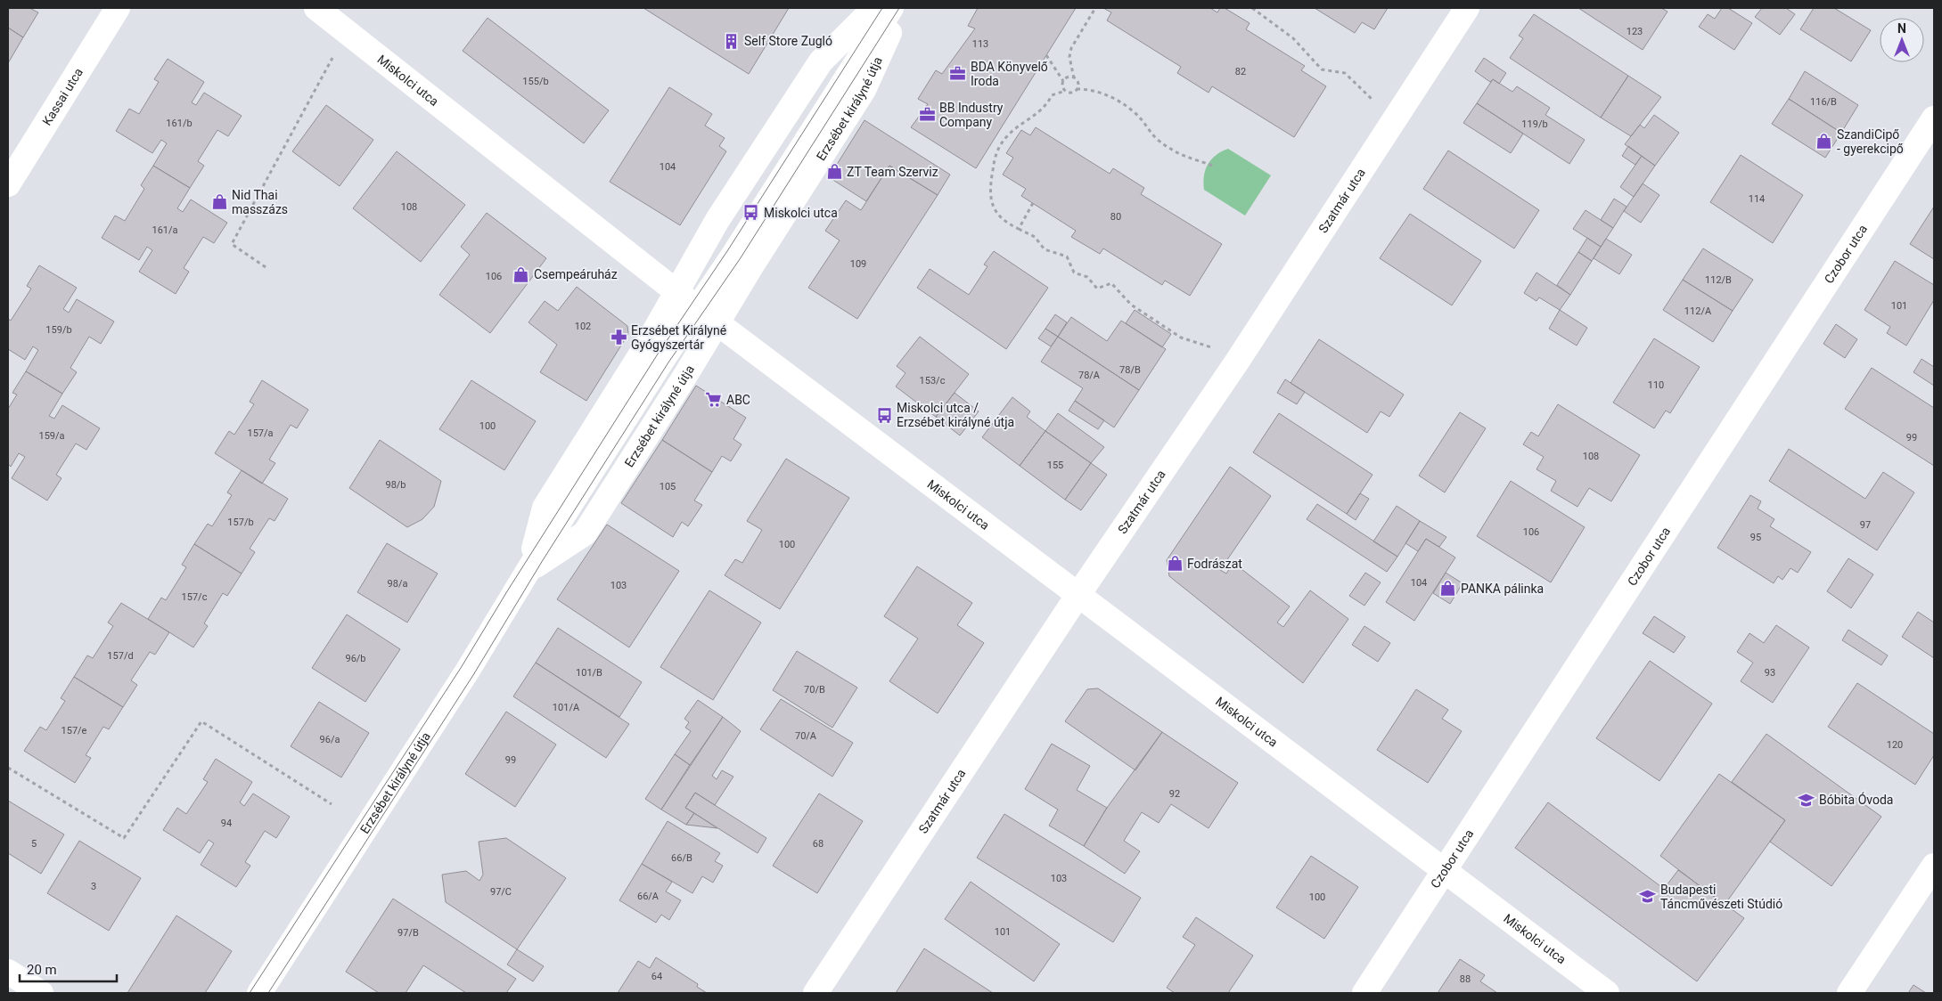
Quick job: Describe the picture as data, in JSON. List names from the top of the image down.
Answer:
{
  "streets": {
    "street": [
      "Miskolci utca",
      "Kassai utca",
      "Erzsébet királyné útja",
      "Szatmár utca",
      "Czobor utca"
    ]
  },
  "crossings": [
    ["Miskolci utca", "Erzsébet királyné útja"],
    ["Miskolci utca", "Szatmár utca"],
    ["Miskolci utca", "Czobor utca"]
  ],
  "places": {
    "building": ["Self Store Zugló"],
    "office": ["BDA Könyvelő Iroda", "BB Industry Company"],
    "shop": [
      "SzandiCipő - gyerekcipő",
      "ZT Team Szerviz",
      "Nid Thai masszázs",
      "Csempeáruház",
      "Fodrászat",
      "PANKA pálinka"
    ],
    "bus stop": ["Miskolci utca", "Miskolci utca / Erzsébet királyné útja"],
    "pharmacy": ["Erzsébet Királyné Gyógyszertár"],
    "supermarket": ["ABC"],
    "school or university": ["Bóbita Óvoda", "Budapesti Táncművészeti Stúdió"]
  },
  "house_numbers": [
    "123",
    "113",
    "82",
    "155/b",
    "116/B",
    "161/b",
    "119/b",
    "104",
    "114",
    "108",
    "80",
    "161/a",
    "109",
    "106",
    "112/B",
    "101",
    "112/A",
    "102",
    "159/b",
    "78/B",
    "78/A",
    "153/c",
    "110",
    "100",
    "157/a",
    "159/a",
    "99",
    "108",
    "155",
    "98/b",
    "105",
    "157/b",
    "97",
    "106",
    "95",
    "100",
    "104",
    "98/a",
    "103",
    "157/c",
    "157/d",
    "96/b",
    "101/B",
    "93",
    "70/B",
    "101/A",
    "157/e",
    "70/A",
    "96/a",
    "120",
    "99",
    "92",
    "94",
    "5",
    "68",
    "66/B",
    "103",
    "3",
    "97/C",
    "66/A",
    "100",
    "101",
    "97/B",
    "64",
    "88"
  ],
  "scale_bar": "20 m",
  "north": "top"
}
